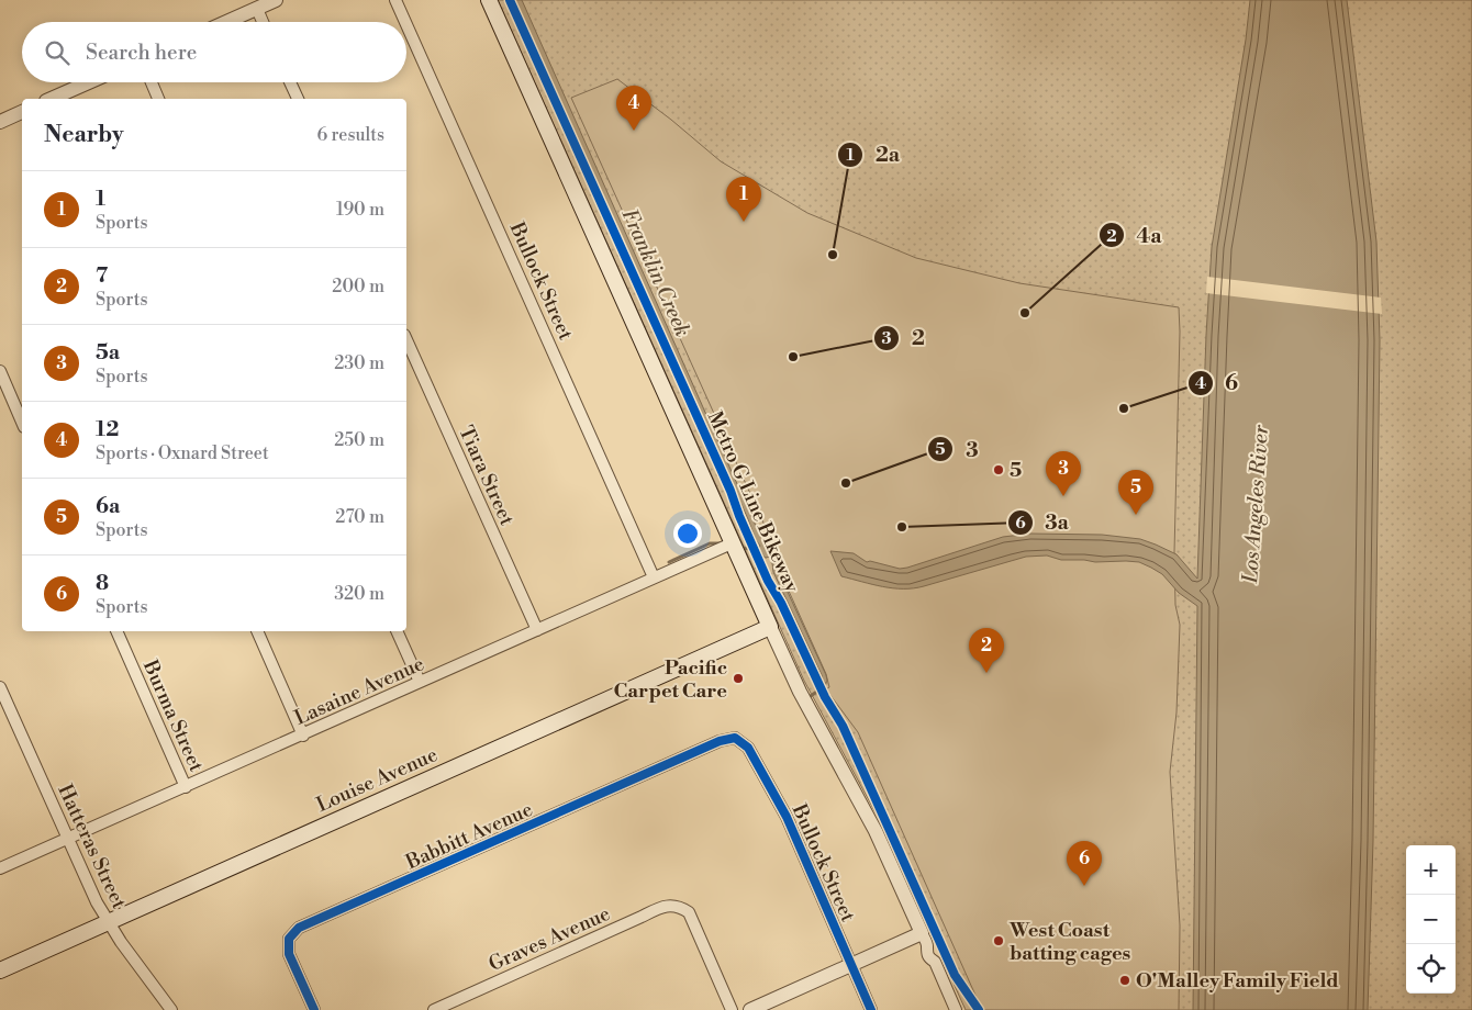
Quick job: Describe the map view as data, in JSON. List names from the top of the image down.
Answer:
{
  "streets": {
    "main road": ["Louise Avenue"],
    "street": [
      "Bullock Street",
      "Tiara Street",
      "Lasaine Avenue",
      "Burma Street",
      "Babbitt Avenue",
      "Hatteras Street",
      "Graves Avenue"
    ],
    "cycle path": ["Metro G Line Bikeway"]
  },
  "crossings": [
    ["Bullock Street", "Lasaine Avenue"],
    ["Bullock Street", "Babbitt Avenue"],
    ["Tiara Street", "Lasaine Avenue"],
    ["Lasaine Avenue", "Burma Street"],
    ["Lasaine Avenue", "Hatteras Street"],
    ["Louise Avenue", "Hatteras Street"]
  ],
  "water": ["Franklin Creek", "Los Angeles River"],
  "places": [
    "2a",
    "4a",
    "2",
    "6",
    "5",
    "3",
    "3a",
    "Pacific Carpet Care",
    "West Coast batting cages",
    "O'Malley Family Field"
  ],
  "page": {
    "search": "Search here",
    "pins": [
      "4",
      "1",
      "3",
      "5",
      "2",
      "6"
    ],
    "heading": ["Nearby", "6 results"],
    "list": [
      {
        "mark": "1",
        "name": "1",
        "note": "Sports",
        "value": "190 m"
      },
      {
        "mark": "2",
        "name": "7",
        "note": "Sports",
        "value": "200 m"
      },
      {
        "mark": "3",
        "name": "5a",
        "note": "Sports",
        "value": "230 m"
      },
      {
        "mark": "4",
        "name": "12",
        "note": "Sports · Oxnard Street",
        "value": "250 m"
      },
      {
        "mark": "5",
        "name": "6a",
        "note": "Sports",
        "value": "270 m"
      },
      {
        "mark": "6",
        "name": "8",
        "note": "Sports",
        "value": "320 m"
      }
    ],
    "map_buttons": ["+", "−"]
  }
}
